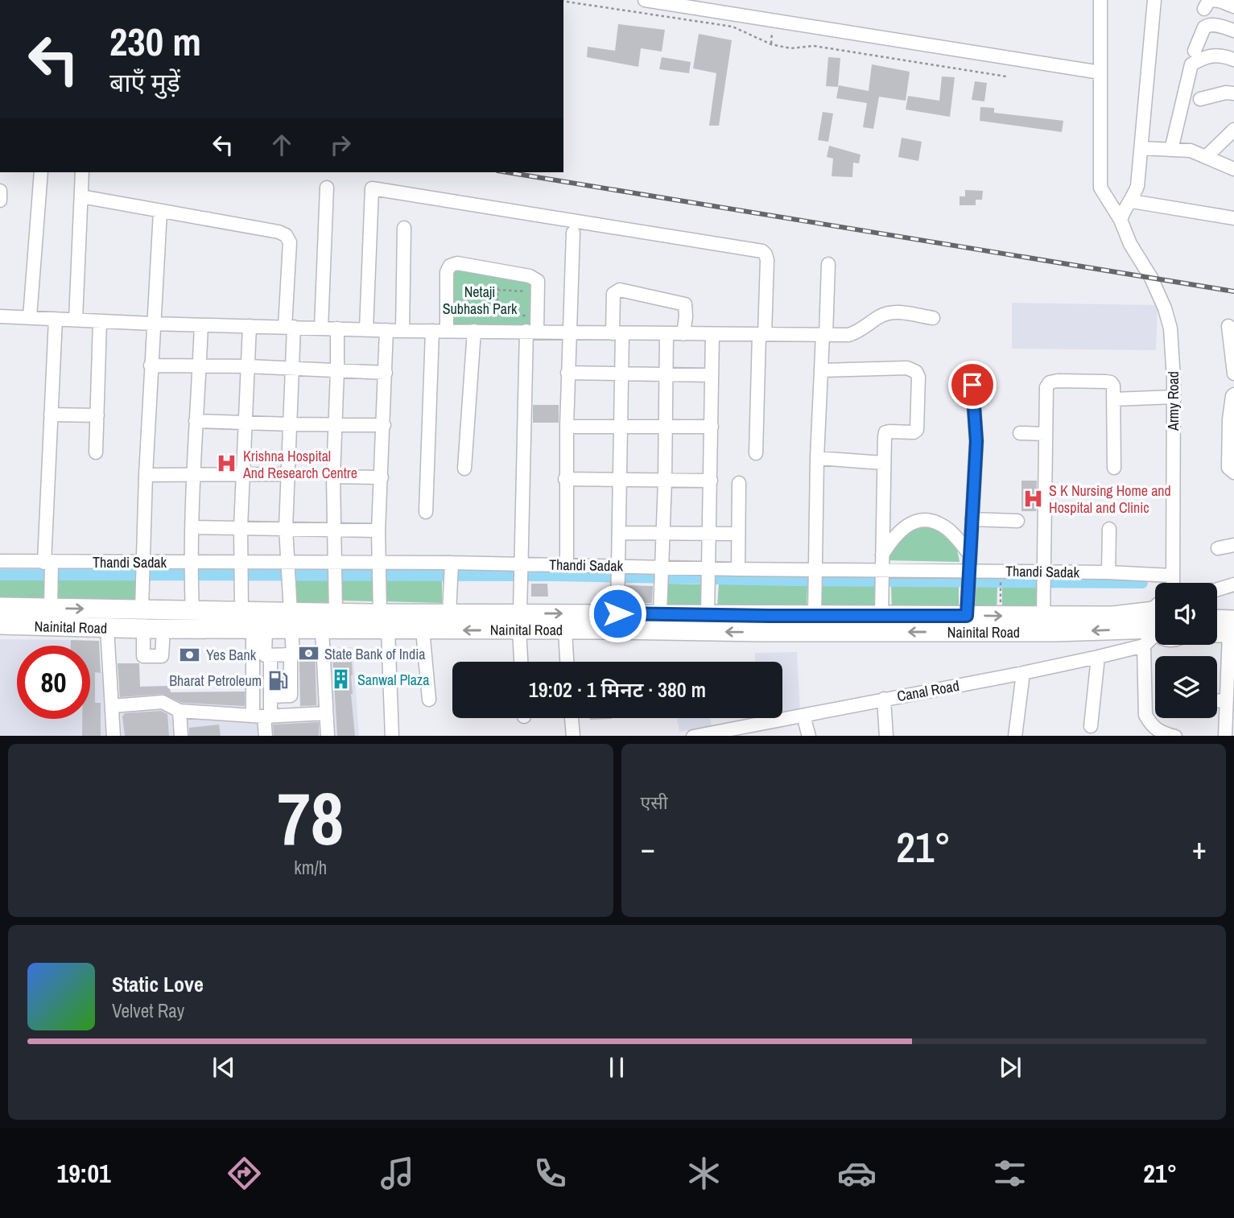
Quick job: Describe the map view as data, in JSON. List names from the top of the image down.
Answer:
{
  "streets": {
    "highway": ["Nainital Road"],
    "street": ["Army Road", "Thandi Sadak", "Canal Road"]
  },
  "crossings": [
    ["Army Road", "Thandi Sadak"]
  ],
  "parks": ["Netaji Subhash Park"],
  "places": {
    "hospital": ["Krishna Hospital And Research Centre", "S K Nursing Home and Hospital and Clinic"],
    "bank": ["State Bank of India", "Yes Bank"],
    "building": ["Sanwal Plaza"],
    "fuel station": ["Bharat Petroleum"]
  },
  "page": {
    "turn": ["230 m", "बाएँ मुड़ें"],
    "limit": "80",
    "trip": "19:02 · 1 मिनट · 380 m",
    "tile": [
      ["78", "km/h"],
      "एसी"
    ],
    "heat": ["−", "21°", "+"],
    "song": ["Static Love", "Velvet Ray"],
    "tabs": ["19:01", "21°"]
  }
}
